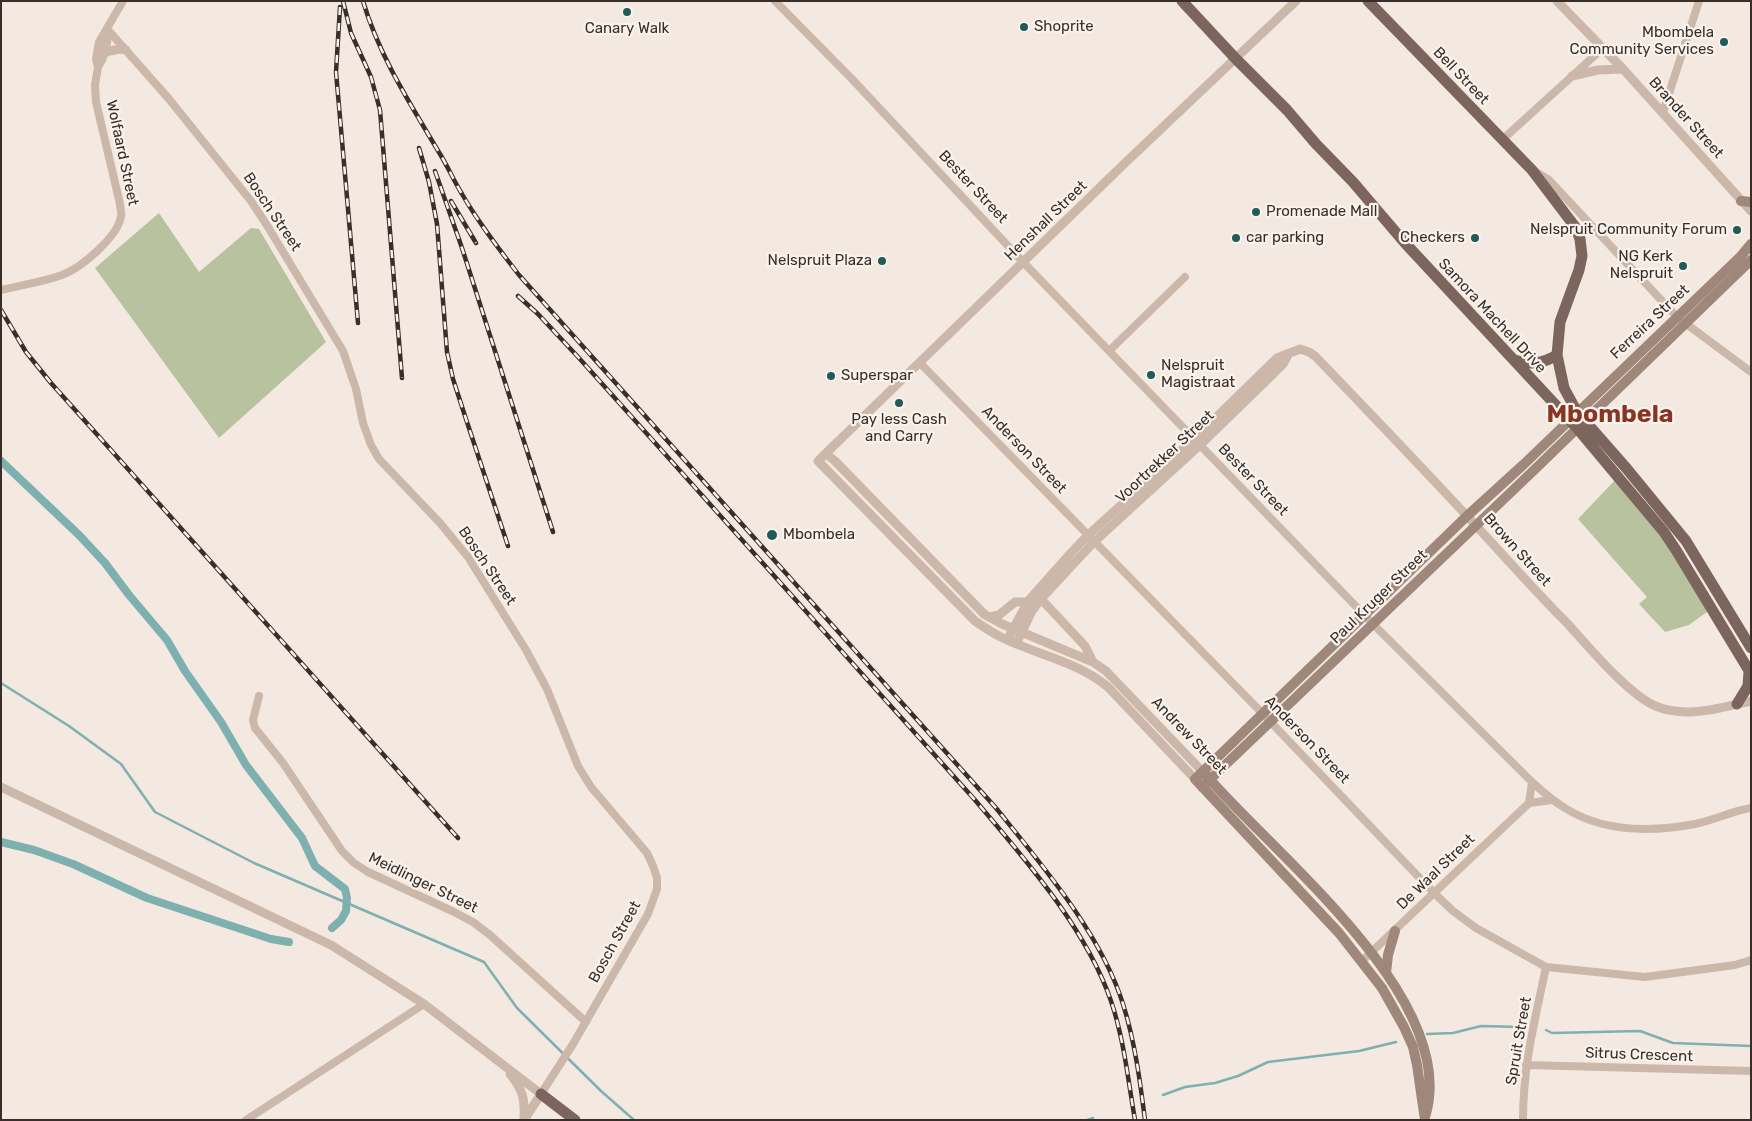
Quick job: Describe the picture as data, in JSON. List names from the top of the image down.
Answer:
{
  "streets": {
    "main road": [
      "Bell Street",
      "Samora Machell Drive",
      "Ferreira Street",
      "Paul Kruger Street",
      "Andrew Street"
    ],
    "street": [
      "Brander Street",
      "Wolfaard Street",
      "Bester Street",
      "Bosch Street",
      "Henshall Street",
      "Anderson Street",
      "Voortrekker Street",
      "Brown Street",
      "De Waal Street",
      "Meidlinger Street",
      "Spruit Street",
      "Sitrus Crescent"
    ]
  },
  "crossings": [
    ["Bell Street", "Samora Machell Drive"],
    ["Bell Street", "Ferreira Street"],
    ["Bell Street", "Paul Kruger Street"],
    ["Wolfaard Street", "Bosch Street"],
    ["Bester Street", "Henshall Street"],
    ["Bester Street", "Voortrekker Street"],
    ["Bester Street", "Paul Kruger Street"],
    ["Bosch Street", "Meidlinger Street"],
    ["Henshall Street", "Samora Machell Drive"],
    ["Henshall Street", "Anderson Street"],
    ["Henshall Street", "Andrew Street"],
    ["Samora Machell Drive", "Ferreira Street"],
    ["Samora Machell Drive", "Paul Kruger Street"],
    ["Ferreira Street", "Paul Kruger Street"],
    ["Anderson Street", "Voortrekker Street"],
    ["Anderson Street", "Paul Kruger Street"],
    ["Anderson Street", "De Waal Street"],
    ["Anderson Street", "Spruit Street"],
    ["Voortrekker Street", "Brown Street"],
    ["Voortrekker Street", "Andrew Street"],
    ["Brown Street", "Paul Kruger Street"],
    ["Paul Kruger Street", "Andrew Street"],
    ["Andrew Street", "De Waal Street"],
    ["Spruit Street", "Sitrus Crescent"]
  ],
  "districts": ["Mbombela"],
  "places": [
    "Canary Walk",
    "Shoprite",
    "Mbombela Community Services",
    "Promenade Mall",
    "Nelspruit Community Forum",
    "car parking",
    "Checkers",
    "Nelspruit Plaza",
    "NG Kerk Nelspruit",
    "Nelspruit Magistraat",
    "Superspar",
    "Pay less Cash and Carry",
    "Mbombela"
  ]
}
